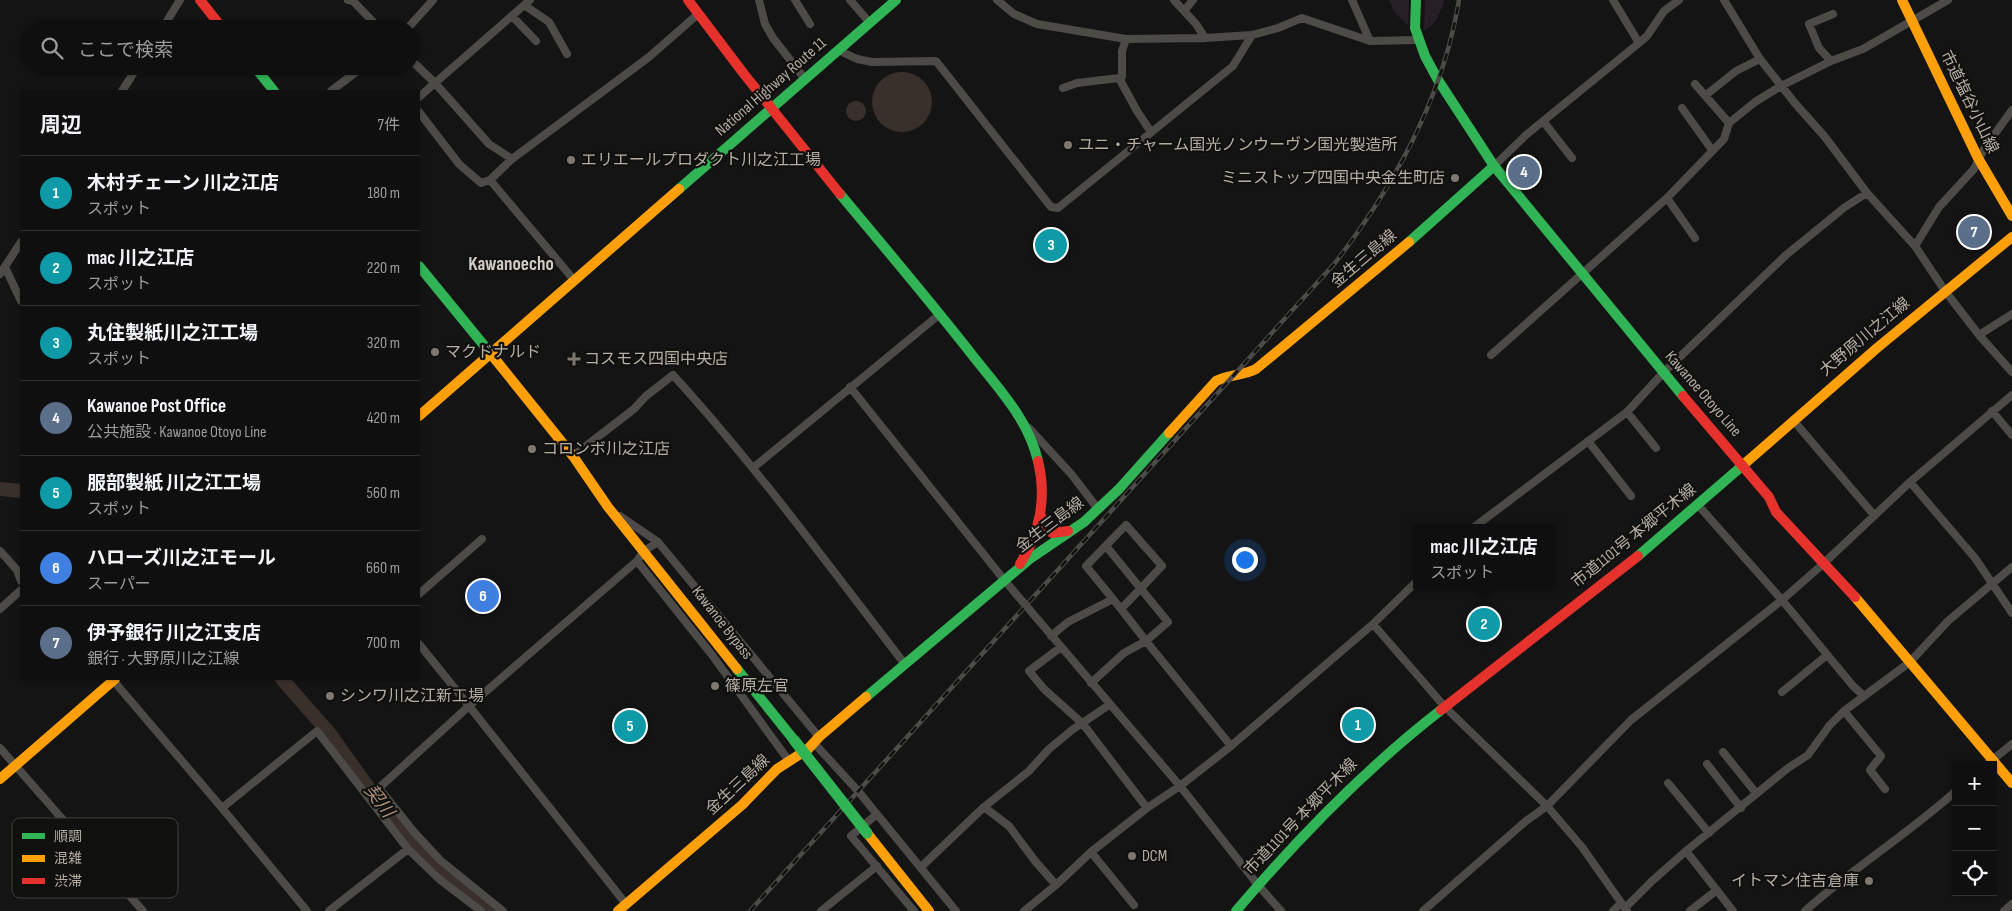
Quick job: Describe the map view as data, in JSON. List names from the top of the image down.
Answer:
{
  "streets": {
    "main road": [
      "National Highway Route 11",
      "市道塩谷小山線",
      "金生三島線",
      "大野原川之江線",
      "Kawanoe Otoyo Line",
      "市道1101号 本郷平木線",
      "Kawanoe Bypass"
    ]
  },
  "crossings": [
    ["National Highway Route 11", "Kawanoe Bypass"],
    ["金生三島線", "Kawanoe Otoyo Line"],
    ["大野原川之江線", "Kawanoe Otoyo Line"],
    ["大野原川之江線", "市道1101号 本郷平木線"],
    ["Kawanoe Otoyo Line", "市道1101号 本郷平木線"]
  ],
  "districts": ["Kawanoecho"],
  "water": ["契川"],
  "places": {
    "other": [
      "ユニ・チャーム国光ノンウーヴン国光製造所",
      "エリエールプロダクト川之江工場",
      "ミニストップ四国中央金生町店",
      "マクドナルド",
      "コロンボ川之江店",
      "篠原左官",
      "シンワ川之江新工場",
      "DCM",
      "イトマン住吉倉庫"
    ],
    "health": ["コスモス四国中央店"]
  },
  "legend": ["順調", "混雑", "渋滞"],
  "page": {
    "search": "ここで検索",
    "heading": ["周辺", "7件"],
    "pins": [
      "4",
      "7",
      "3",
      "6",
      "2",
      "1",
      "5"
    ],
    "list": [
      {
        "mark": "1",
        "name": "木村チェーン 川之江店",
        "note": "スポット",
        "value": "180 m"
      },
      {
        "mark": "2",
        "name": "mac 川之江店",
        "note": "スポット",
        "value": "220 m"
      },
      {
        "mark": "3",
        "name": "丸住製紙川之江工場",
        "note": "スポット",
        "value": "320 m"
      },
      {
        "mark": "4",
        "name": "Kawanoe Post Office",
        "note": "公共施設 · Kawanoe Otoyo Line",
        "value": "420 m"
      },
      {
        "mark": "5",
        "name": "服部製紙 川之江工場",
        "note": "スポット",
        "value": "560 m"
      },
      {
        "mark": "6",
        "name": "ハローズ川之江モール",
        "note": "スーパー",
        "value": "660 m"
      },
      {
        "mark": "7",
        "name": "伊予銀行 川之江支店",
        "note": "銀行 · 大野原川之江線",
        "value": "700 m"
      }
    ],
    "popup": ["mac 川之江店", "スポット"],
    "map_buttons": ["+", "−"]
  }
}
